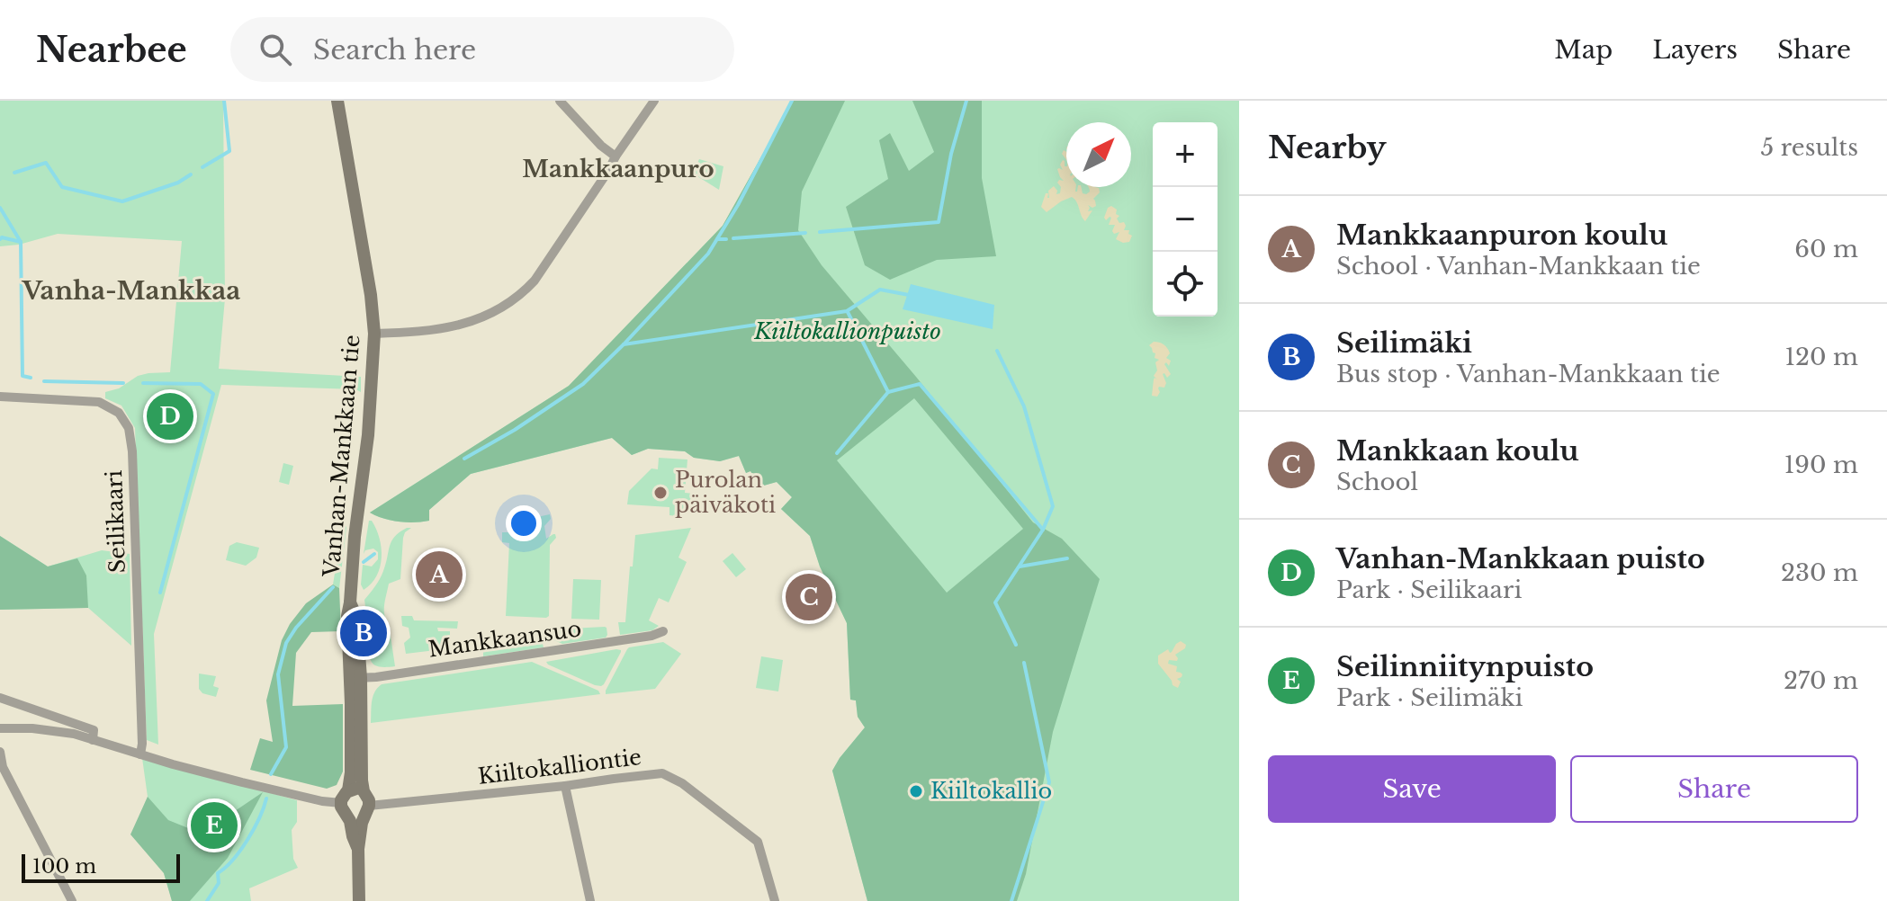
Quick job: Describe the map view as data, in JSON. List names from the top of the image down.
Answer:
{
  "streets": {
    "main road": ["Vanhan-Mankkaan tie"],
    "street": ["Seilikaari", "Mankkaansuo", "Kiiltokalliontie"]
  },
  "crossings": [
    ["Vanhan-Mankkaan tie", "Mankkaansuo"],
    ["Vanhan-Mankkaan tie", "Kiiltokalliontie"]
  ],
  "districts": ["Mankkaanpuro", "Vanha-Mankkaa"],
  "parks": ["Kiiltokallionpuisto"],
  "places": ["Purolan päiväkoti", "Kiiltokallio"],
  "scale_bar": "100 m",
  "north": "top right",
  "page": {
    "header": "Nearbee",
    "search": "Search here",
    "nav": ["Map", "Layers", "Share"],
    "heading": ["Nearby", "5 results"],
    "map_buttons": ["+", "−"],
    "list": [
      {
        "mark": "A",
        "name": "Mankkaanpuron koulu",
        "note": "School · Vanhan-Mankkaan tie",
        "value": "60 m"
      },
      {
        "mark": "B",
        "name": "Seilimäki",
        "note": "Bus stop · Vanhan-Mankkaan tie",
        "value": "120 m"
      },
      {
        "mark": "C",
        "name": "Mankkaan koulu",
        "note": "School",
        "value": "190 m"
      },
      {
        "mark": "D",
        "name": "Vanhan-Mankkaan puisto",
        "note": "Park · Seilikaari",
        "value": "230 m"
      },
      {
        "mark": "E",
        "name": "Seilinniitynpuisto",
        "note": "Park · Seilimäki",
        "value": "270 m"
      }
    ],
    "pins": [
      "D",
      "A",
      "C",
      "B",
      "E"
    ],
    "buttons": ["Save", "Share"],
    "scale": "100 m"
  }
}
